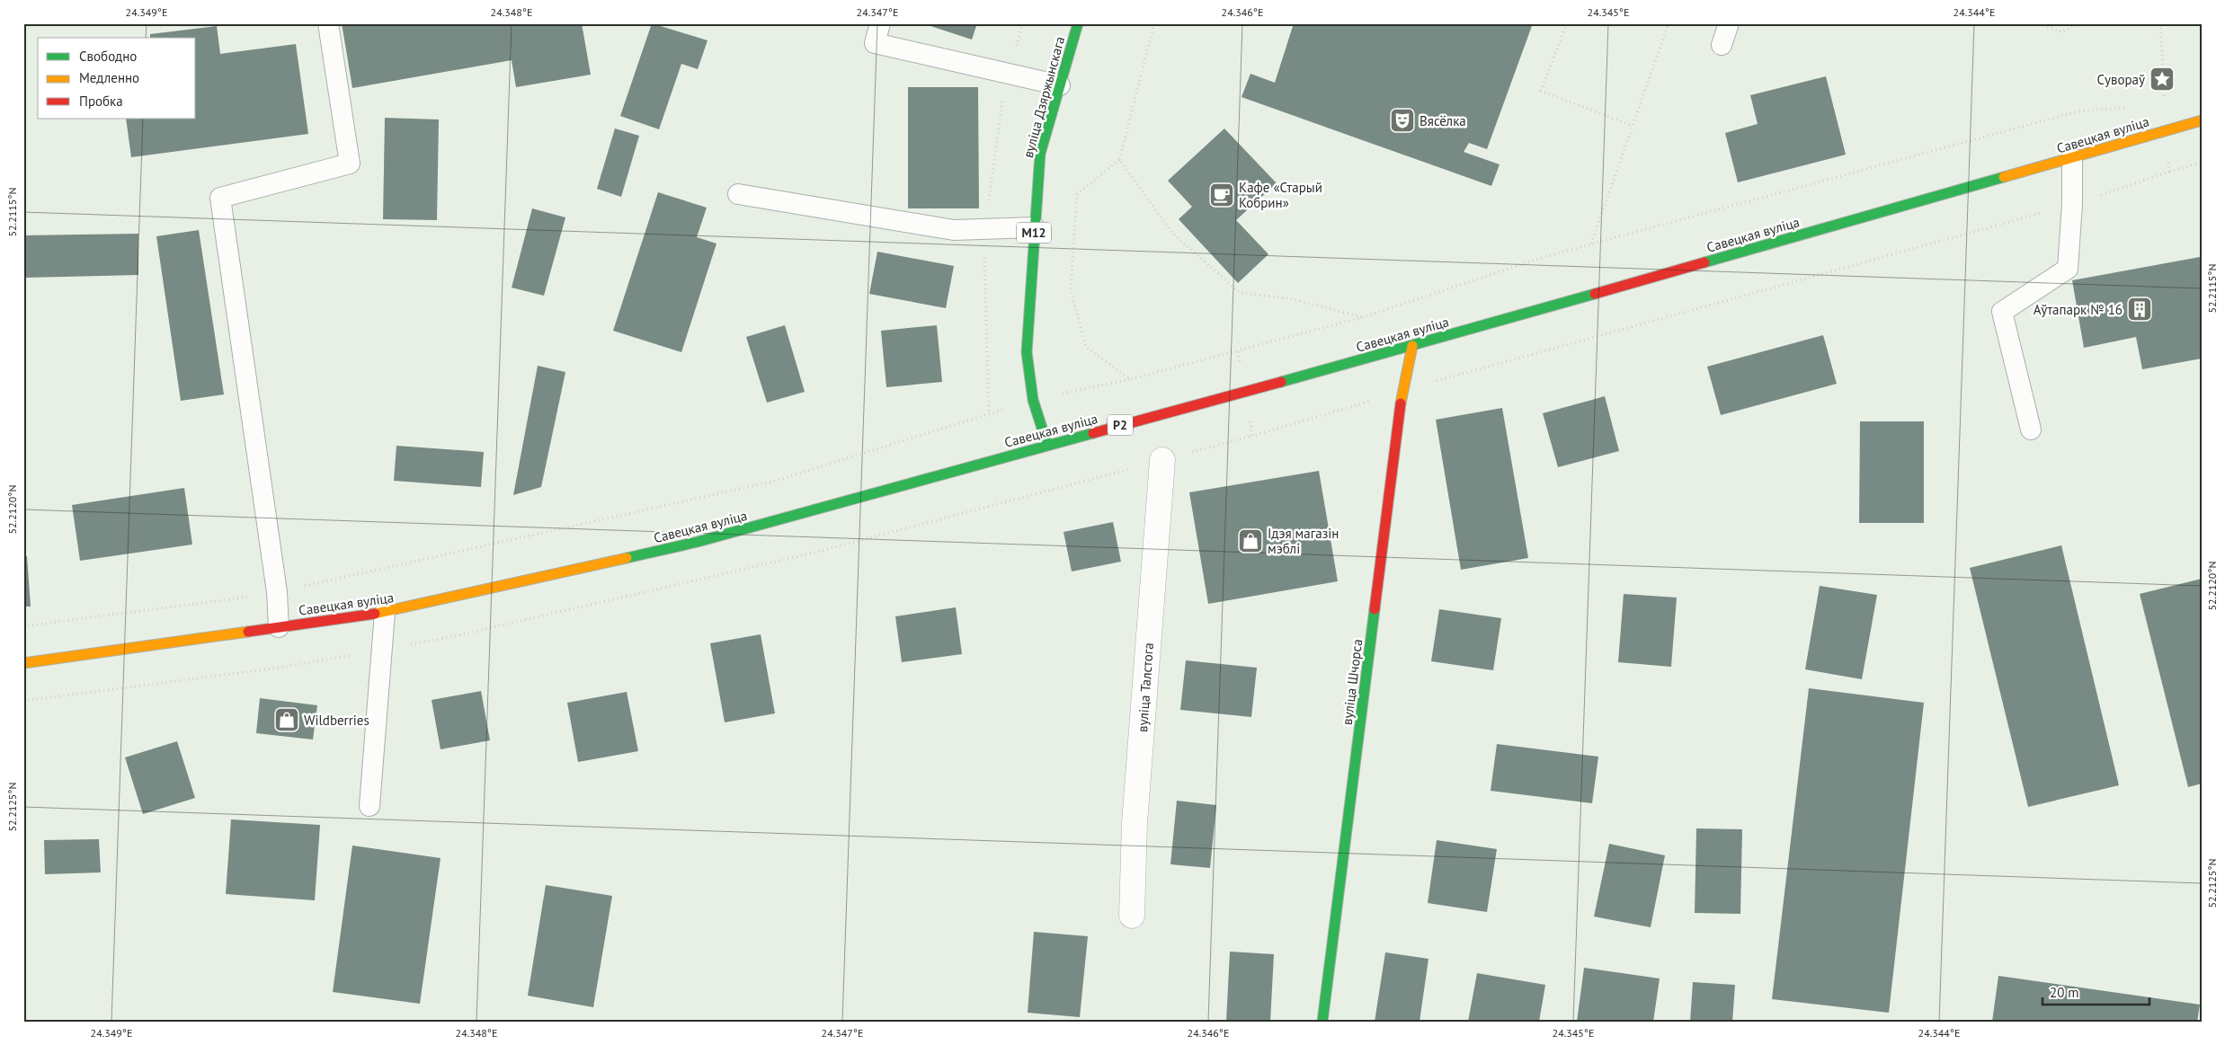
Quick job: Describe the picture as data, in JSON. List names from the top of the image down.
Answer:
{
  "streets": {
    "main road": [
      "вуліца Дзяржынскага",
      "Савецкая вуліца",
      "М12",
      "Р2",
      "вуліца Шчорса"
    ],
    "street": ["вуліца Талстога"]
  },
  "crossings": [
    ["вуліца Дзяржынскага", "Савецкая вуліца"],
    ["Савецкая вуліца", "вуліца Шчорса"]
  ],
  "places": {
    "place": ["Сувораў"],
    "theatre": ["Вясёлка"],
    "cafe": ["Кафе «Старый Кобрин»"],
    "building": ["Аўтапарк № 16"],
    "shop": ["Ідэя магазін мэблі", "Wildberries"]
  },
  "legend": ["Свободно", "Медленно", "Пробка"],
  "scale_bar": "20 m",
  "coordinates": [
    "24.349°E",
    "24.348°E",
    "24.347°E",
    "24.346°E",
    "24.345°E",
    "24.344°E",
    "52.2115°N",
    "52.2120°N",
    "52.2125°N"
  ]
}
